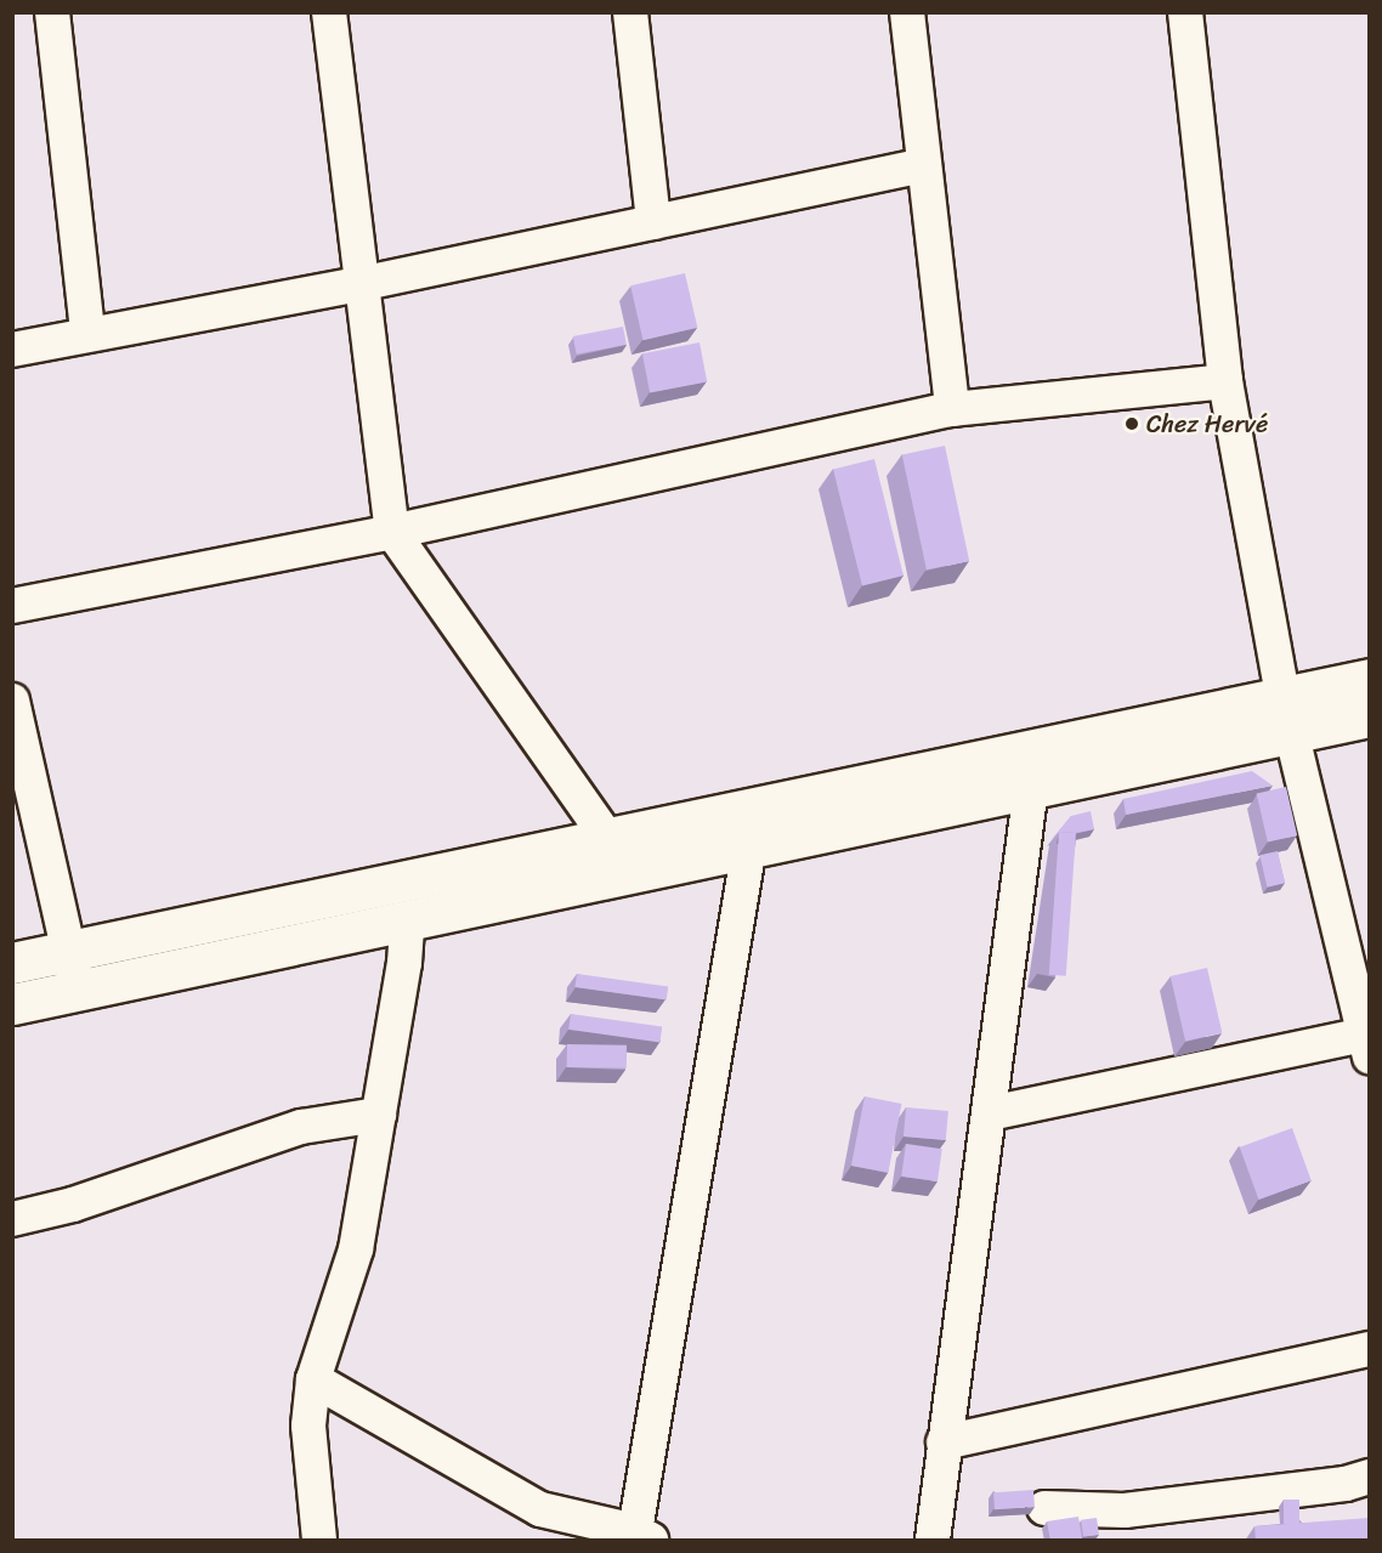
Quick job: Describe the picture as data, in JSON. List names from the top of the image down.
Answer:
{
  "places": ["Chez Hervé"]
}
